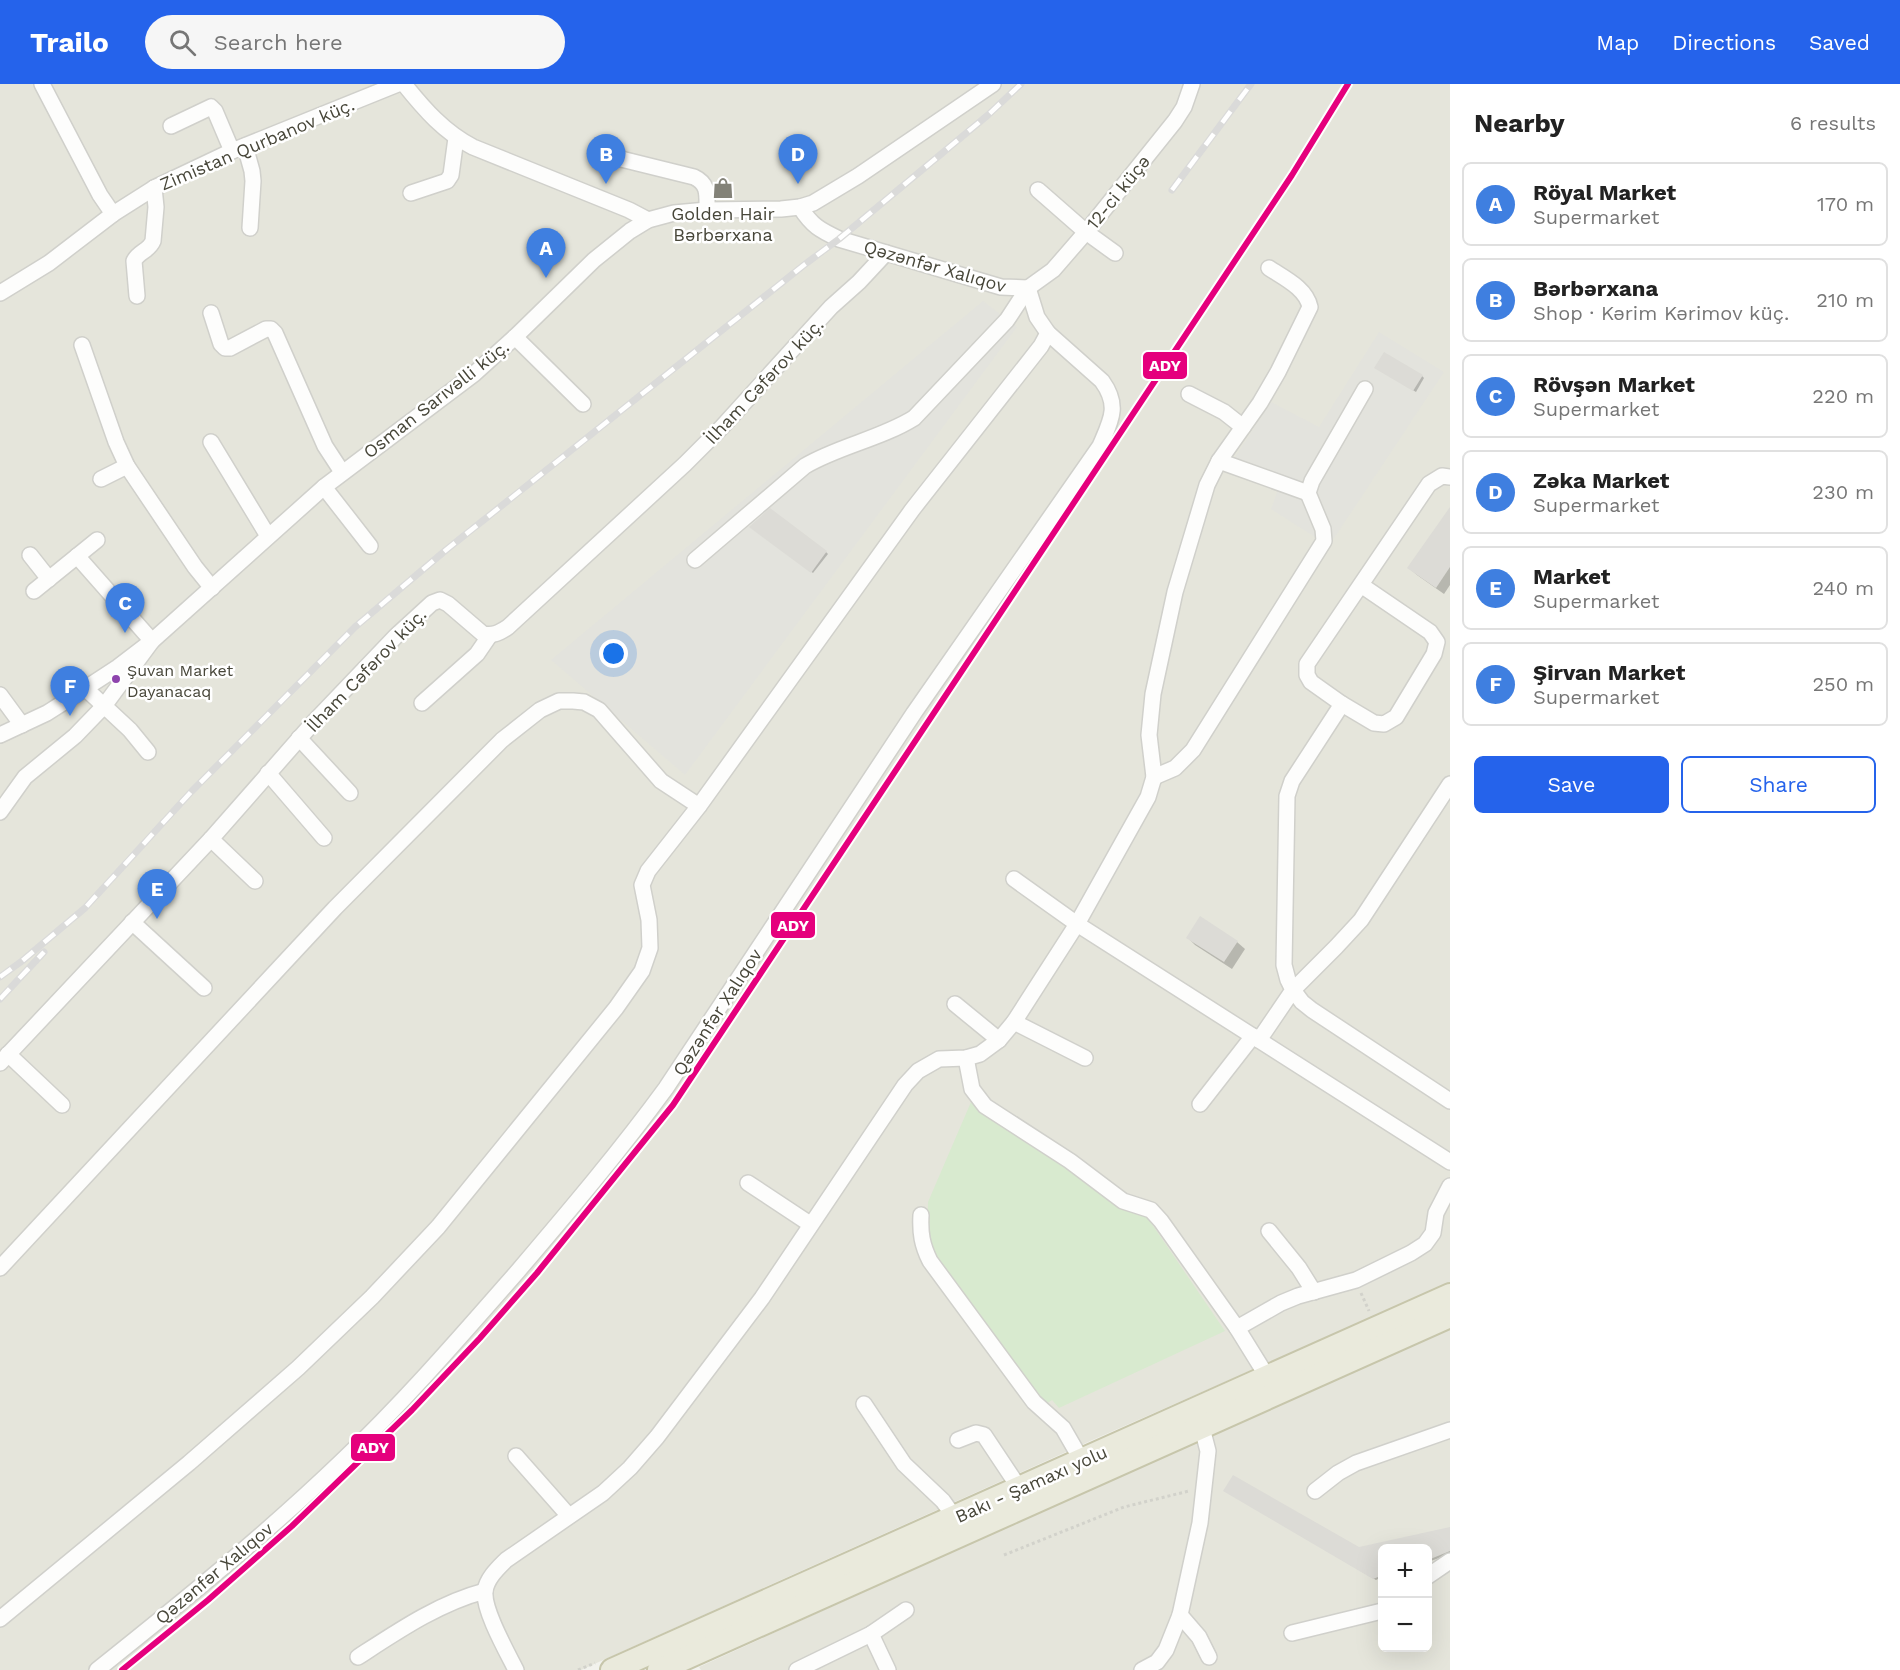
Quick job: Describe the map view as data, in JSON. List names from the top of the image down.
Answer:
{
  "streets": {
    "highway": ["Bakı - Şamaxı yolu"],
    "street": [
      "Zimistan Qurbanov küç.",
      "12-ci küçə",
      "Qəzənfər Xalıqov",
      "İlham Cəfərov küç.",
      "Osman Sarıvəlli küç."
    ]
  },
  "crossings": [
    ["12-ci küçə", "Qəzənfər Xalıqov"],
    ["Qəzənfər Xalıqov", "İlham Cəfərov küç."],
    ["Qəzənfər Xalıqov", "Osman Sarıvəlli küç."]
  ],
  "places": {
    "shop": ["Golden Hair Bərbərxana"],
    "other": ["Şuvan Market Dayanacaq"]
  },
  "lines": ["transit line ADY"],
  "page": {
    "header": "Trailo",
    "search": "Search here",
    "nav": ["Map", "Directions", "Saved"],
    "heading": ["Nearby", "6 results"],
    "pins": [
      "B",
      "D",
      "A",
      "C",
      "F",
      "E"
    ],
    "list": [
      {
        "mark": "A",
        "name": "Röyal Market",
        "note": "Supermarket",
        "value": "170 m"
      },
      {
        "mark": "B",
        "name": "Bərbərxana",
        "note": "Shop · Kərim Kərimov küç.",
        "value": "210 m"
      },
      {
        "mark": "C",
        "name": "Rövşən Market",
        "note": "Supermarket",
        "value": "220 m"
      },
      {
        "mark": "D",
        "name": "Zəka Market",
        "note": "Supermarket",
        "value": "230 m"
      },
      {
        "mark": "E",
        "name": "Market",
        "note": "Supermarket",
        "value": "240 m"
      },
      {
        "mark": "F",
        "name": "Şirvan Market",
        "note": "Supermarket",
        "value": "250 m"
      }
    ],
    "buttons": ["Save", "Share"],
    "map_buttons": ["+", "−"]
  }
}
